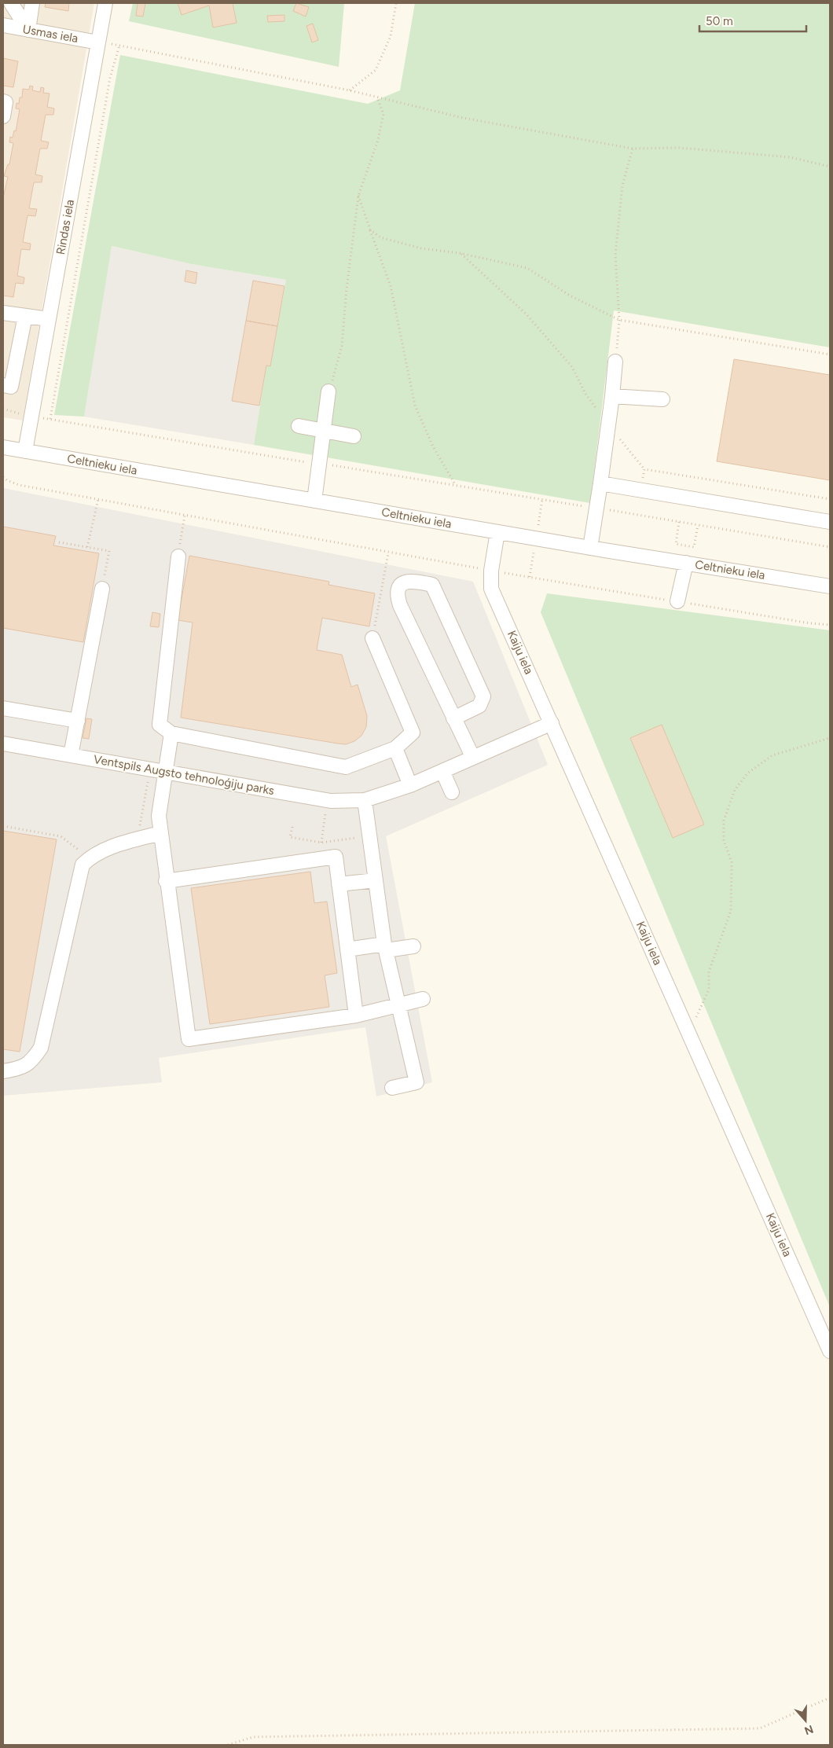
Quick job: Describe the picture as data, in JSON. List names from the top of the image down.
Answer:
{
  "streets": {
    "street": [
      "Usmas iela",
      "Rindas iela",
      "Celtnieku iela",
      "Kaiju iela",
      "Ventspils Augsto tehnoloģiju parks"
    ]
  },
  "crossings": [
    ["Usmas iela", "Rindas iela"],
    ["Rindas iela", "Celtnieku iela"],
    ["Celtnieku iela", "Kaiju iela"],
    ["Kaiju iela", "Ventspils Augsto tehnoloģiju parks"]
  ],
  "scale_bar": "50 m",
  "north": "bottom"
}
